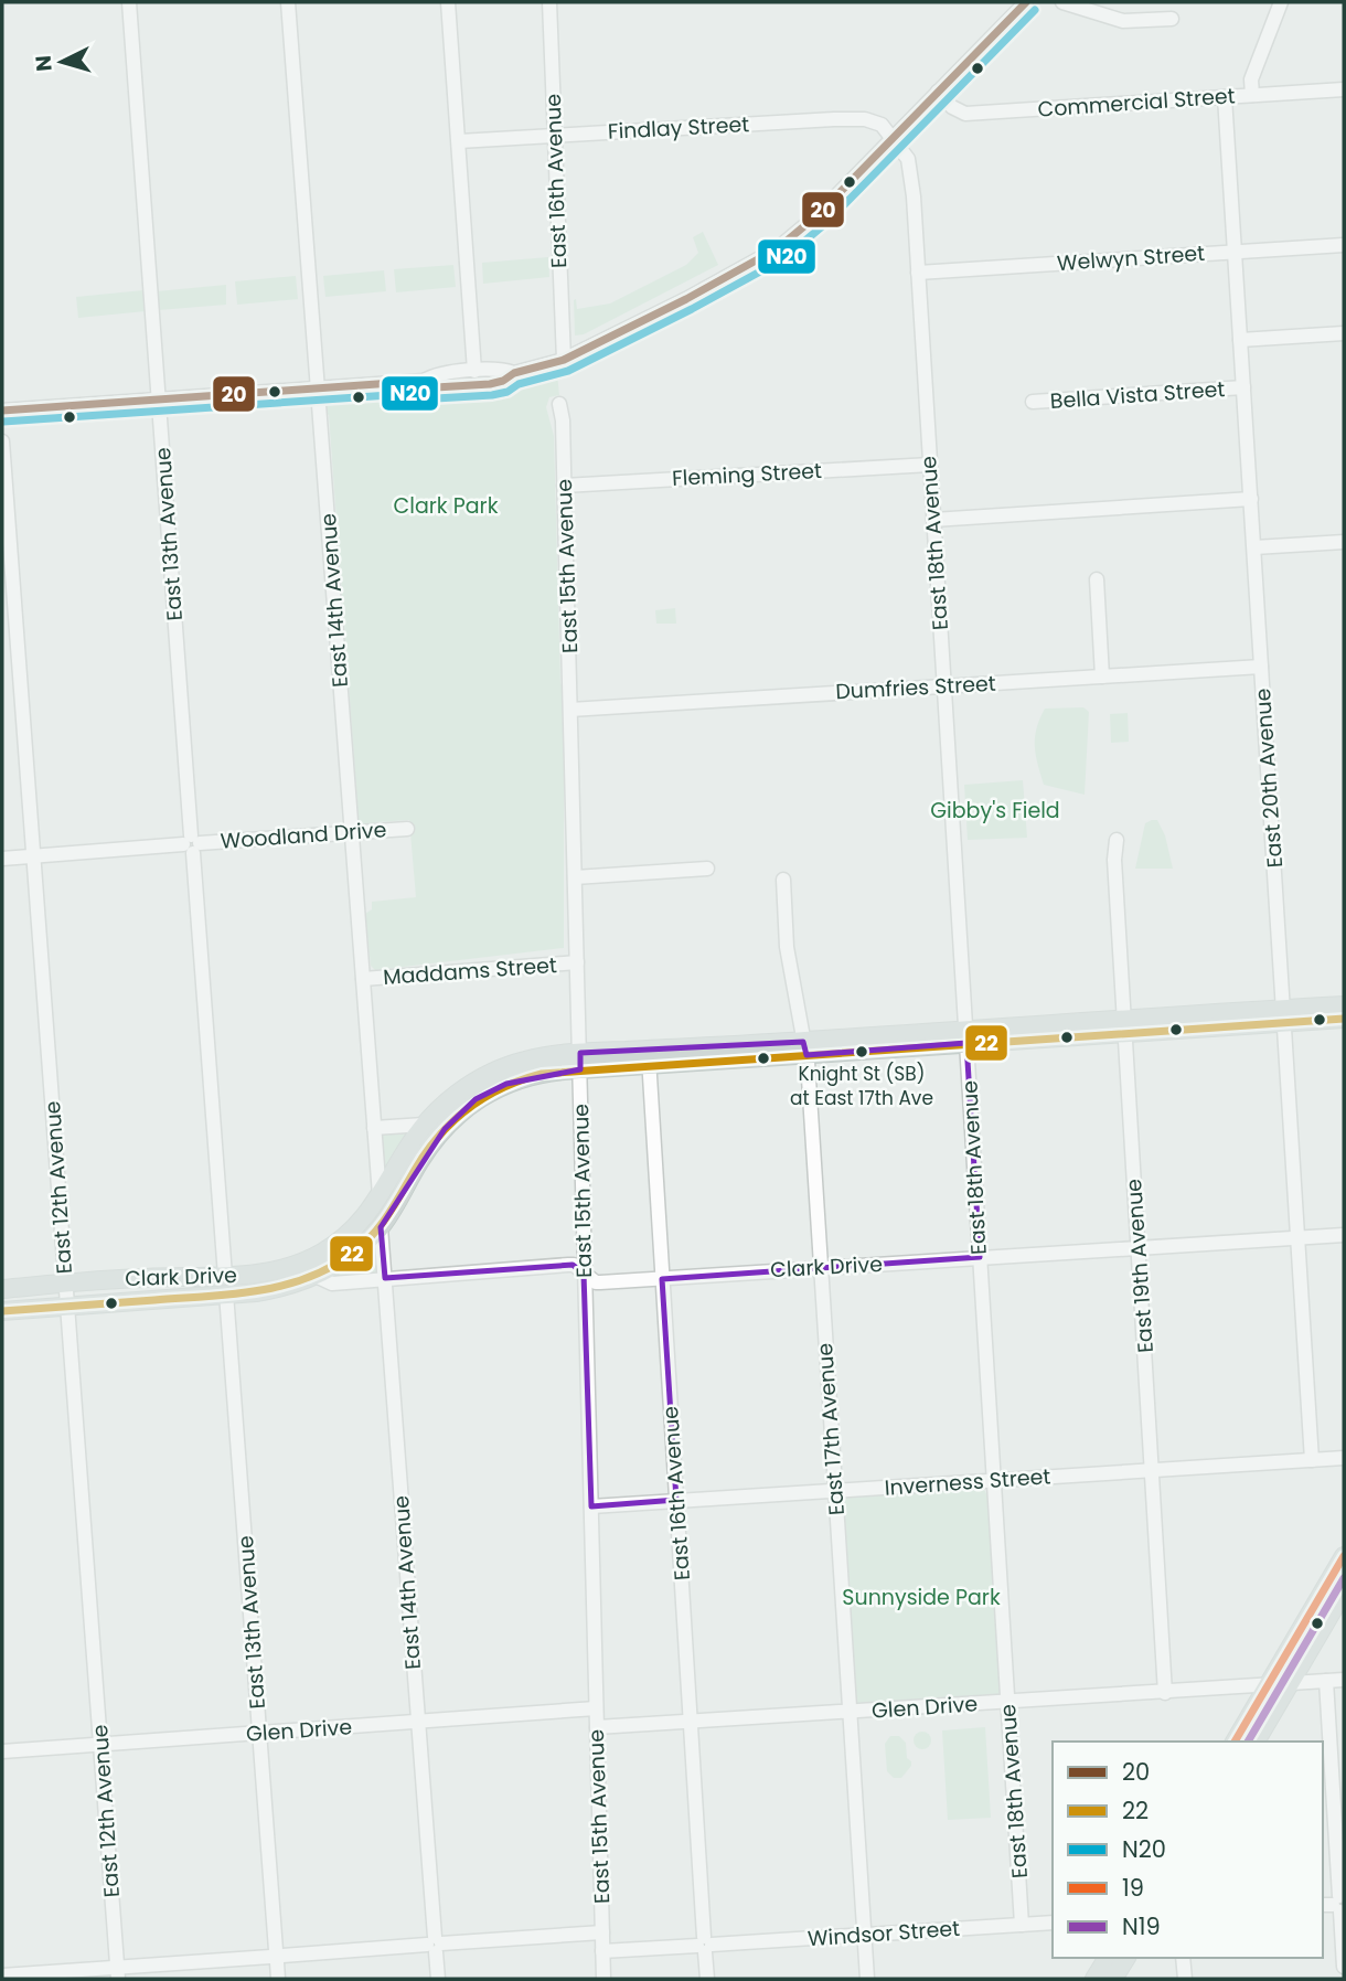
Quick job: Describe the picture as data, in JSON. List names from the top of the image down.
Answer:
{
  "streets": {
    "main road": ["Clark Drive"],
    "street": [
      "Commercial Street",
      "Findlay Street",
      "East 16th Avenue",
      "Welwyn Street",
      "Bella Vista Street",
      "Fleming Street",
      "East 13th Avenue",
      "East 18th Avenue",
      "East 15th Avenue",
      "East 14th Avenue",
      "Dumfries Street",
      "East 20th Avenue",
      "Woodland Drive",
      "Maddams Street",
      "East 12th Avenue",
      "East 19th Avenue",
      "East 17th Avenue",
      "Inverness Street",
      "Glen Drive",
      "Windsor Street"
    ]
  },
  "crossings": [
    ["Commercial Street", "East 20th Avenue"],
    ["Findlay Street", "East 16th Avenue"],
    ["Findlay Street", "East 18th Avenue"],
    ["East 16th Avenue", "Clark Drive"],
    ["East 16th Avenue", "Inverness Street"],
    ["East 16th Avenue", "Glen Drive"],
    ["East 16th Avenue", "Windsor Street"],
    ["Welwyn Street", "East 18th Avenue"],
    ["Welwyn Street", "East 20th Avenue"],
    ["Bella Vista Street", "East 20th Avenue"],
    ["Fleming Street", "East 18th Avenue"],
    ["Fleming Street", "East 15th Avenue"],
    ["East 13th Avenue", "Woodland Drive"],
    ["East 13th Avenue", "Clark Drive"],
    ["East 13th Avenue", "Glen Drive"],
    ["East 18th Avenue", "Dumfries Street"],
    ["East 18th Avenue", "Clark Drive"],
    ["East 18th Avenue", "Inverness Street"],
    ["East 18th Avenue", "Glen Drive"],
    ["East 18th Avenue", "Windsor Street"],
    ["East 15th Avenue", "Dumfries Street"],
    ["East 15th Avenue", "Maddams Street"],
    ["East 15th Avenue", "Clark Drive"],
    ["East 15th Avenue", "Inverness Street"],
    ["East 15th Avenue", "Glen Drive"],
    ["East 15th Avenue", "Windsor Street"],
    ["East 14th Avenue", "Woodland Drive"],
    ["East 14th Avenue", "Maddams Street"],
    ["East 14th Avenue", "Clark Drive"],
    ["East 14th Avenue", "Glen Drive"],
    ["Dumfries Street", "East 20th Avenue"],
    ["East 20th Avenue", "Clark Drive"],
    ["East 20th Avenue", "Inverness Street"],
    ["Woodland Drive", "East 12th Avenue"],
    ["East 12th Avenue", "Clark Drive"],
    ["East 12th Avenue", "Glen Drive"],
    ["East 19th Avenue", "Clark Drive"],
    ["East 19th Avenue", "Inverness Street"],
    ["East 19th Avenue", "Glen Drive"],
    ["Clark Drive", "East 17th Avenue"],
    ["East 17th Avenue", "Inverness Street"],
    ["East 17th Avenue", "Glen Drive"],
    ["East 17th Avenue", "Windsor Street"]
  ],
  "parks": ["Clark Park", "Gibby's Field", "Sunnyside Park"],
  "places": ["Knight St (SB) at East 17th Ave"],
  "lines": [
    "transit line 20",
    "transit line N20",
    "transit line 22",
    "transit line 19",
    "transit line N19"
  ],
  "legend": [
    "20",
    "22",
    "N20",
    "19",
    "N19"
  ],
  "north": "left"
}
